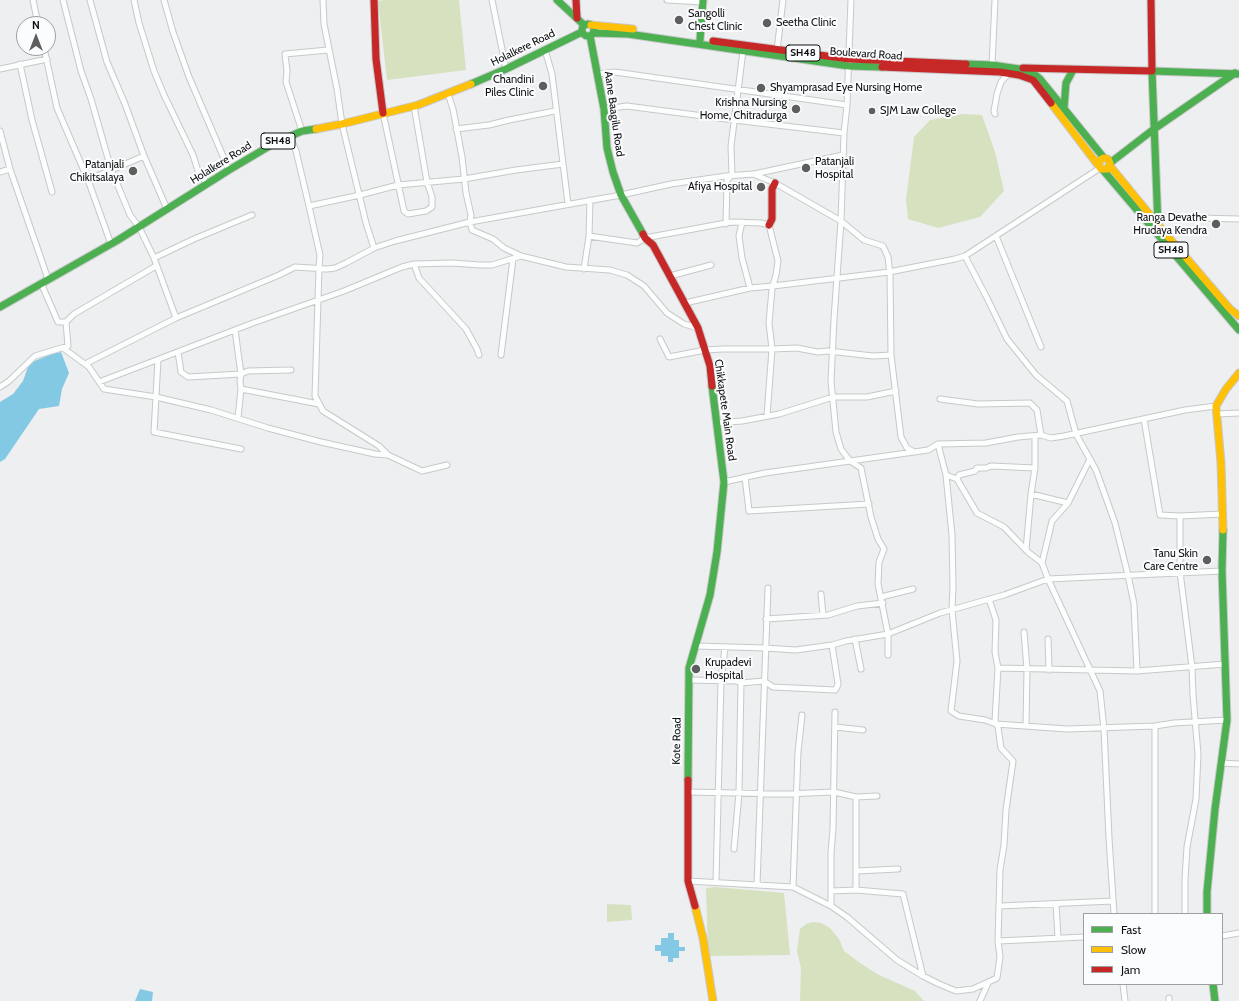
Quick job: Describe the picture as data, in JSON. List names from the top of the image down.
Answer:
{
  "streets": {
    "main road": [
      "Holalkere Road",
      "SH48",
      "Boulevard Road",
      "Aane Baagilu Road",
      "Chikkapete Main Road",
      "Kote Road"
    ]
  },
  "crossings": [
    ["Holalkere Road", "SH48"],
    ["Holalkere Road", "Boulevard Road"],
    ["Holalkere Road", "Aane Baagilu Road"],
    ["SH48", "Boulevard Road"],
    ["SH48", "Aane Baagilu Road"],
    ["Boulevard Road", "Aane Baagilu Road"],
    ["Aane Baagilu Road", "Chikkapete Main Road"],
    ["Chikkapete Main Road", "Kote Road"]
  ],
  "places": [
    "Sangolli Chest Clinic",
    "Seetha Clinic",
    "Chandini Piles Clinic",
    "Shyamprasad Eye Nursing Home",
    "Krishna Nursing Home, Chitradurga",
    "SJM Law College",
    "Patanjali Hospital",
    "Patanjali Chikitsalaya",
    "Afiya Hospital",
    "Ranga Devathe Hrudaya Kendra",
    "Tanu Skin Care Centre",
    "Krupadevi Hospital"
  ],
  "legend": ["Fast", "Slow", "Jam"],
  "north": "top"
}
